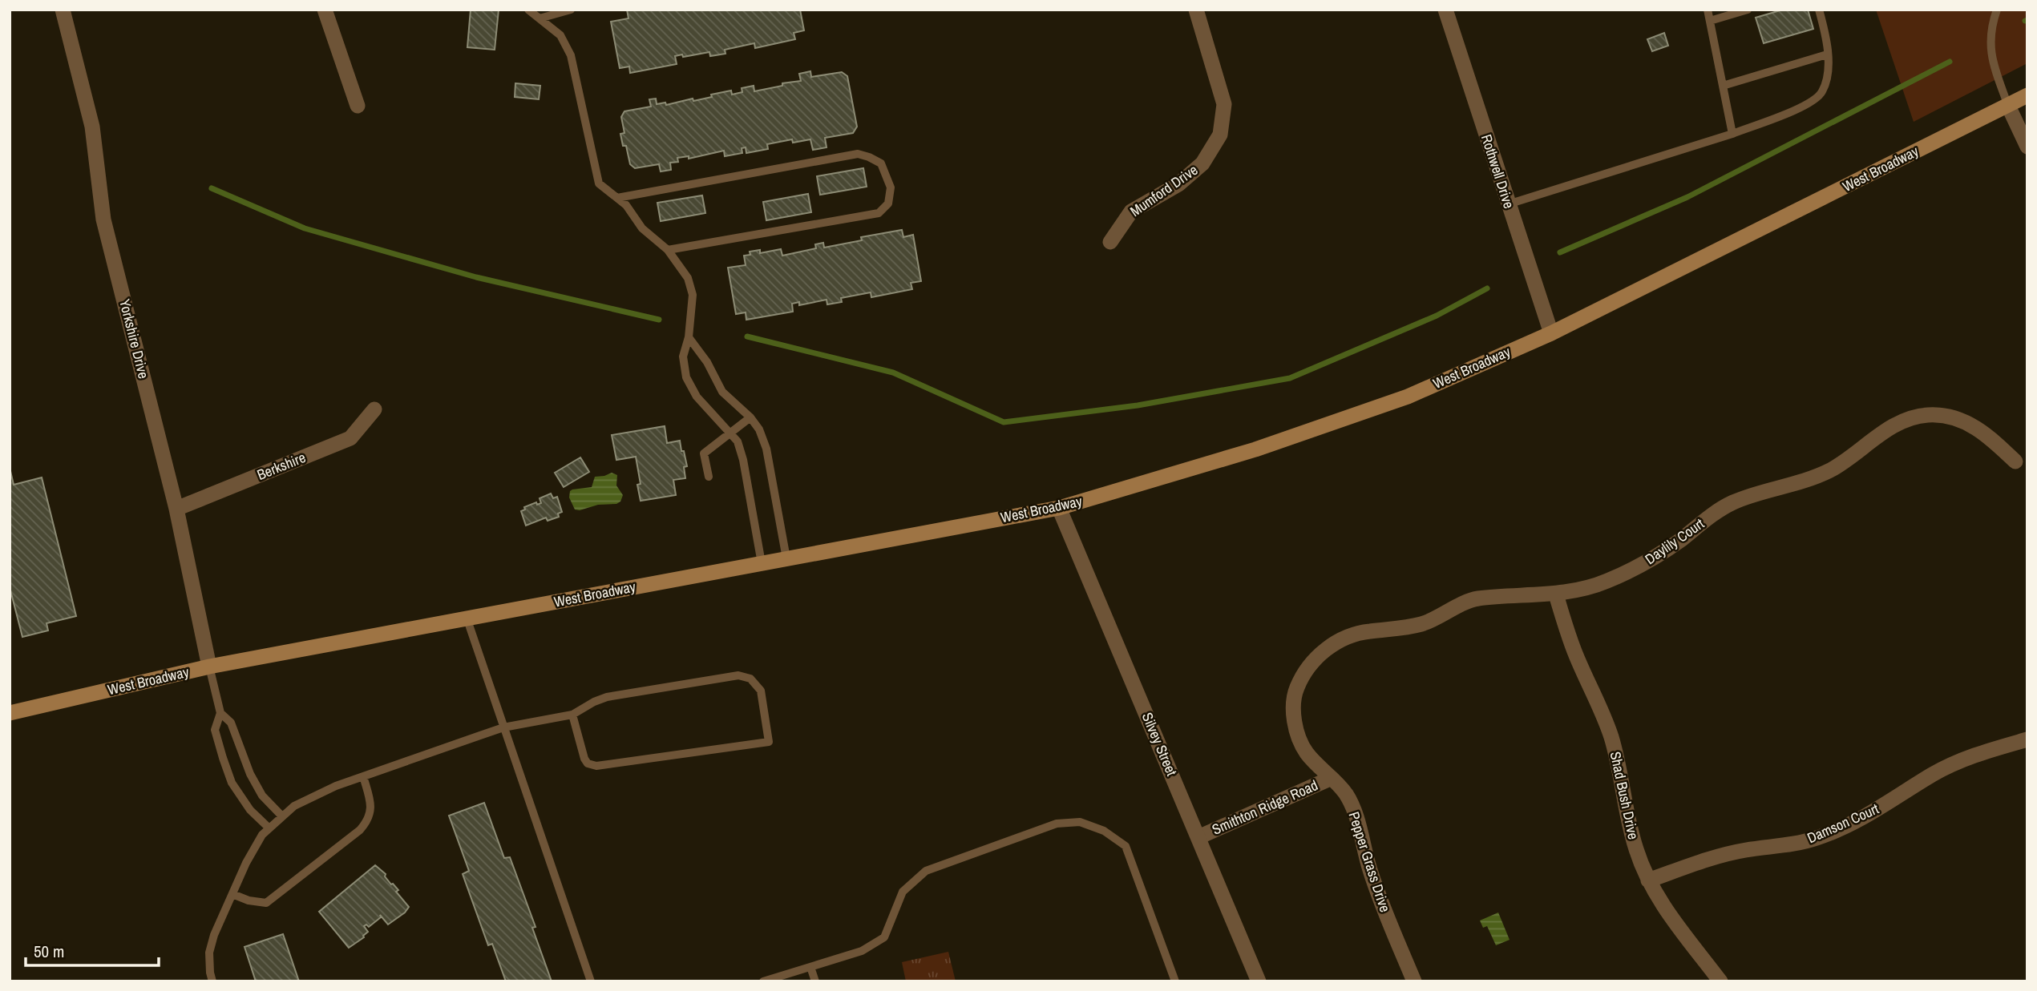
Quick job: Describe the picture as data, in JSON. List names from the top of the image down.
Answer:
{
  "streets": {
    "main road": ["West Broadway"],
    "street": [
      "Rothwell Drive",
      "Mumford Drive",
      "Yorkshire Drive",
      "Berkshire",
      "Daylily Court",
      "Silvey Street",
      "Shad Bush Drive",
      "Smithton Ridge Road",
      "Damson Court",
      "Pepper Grass Drive"
    ]
  },
  "crossings": [
    ["West Broadway", "Rothwell Drive"],
    ["West Broadway", "Yorkshire Drive"],
    ["West Broadway", "Silvey Street"],
    ["Yorkshire Drive", "Berkshire"],
    ["Daylily Court", "Shad Bush Drive"],
    ["Daylily Court", "Pepper Grass Drive"],
    ["Silvey Street", "Smithton Ridge Road"],
    ["Shad Bush Drive", "Damson Court"],
    ["Smithton Ridge Road", "Pepper Grass Drive"]
  ],
  "scale_bar": "50 m"
}
